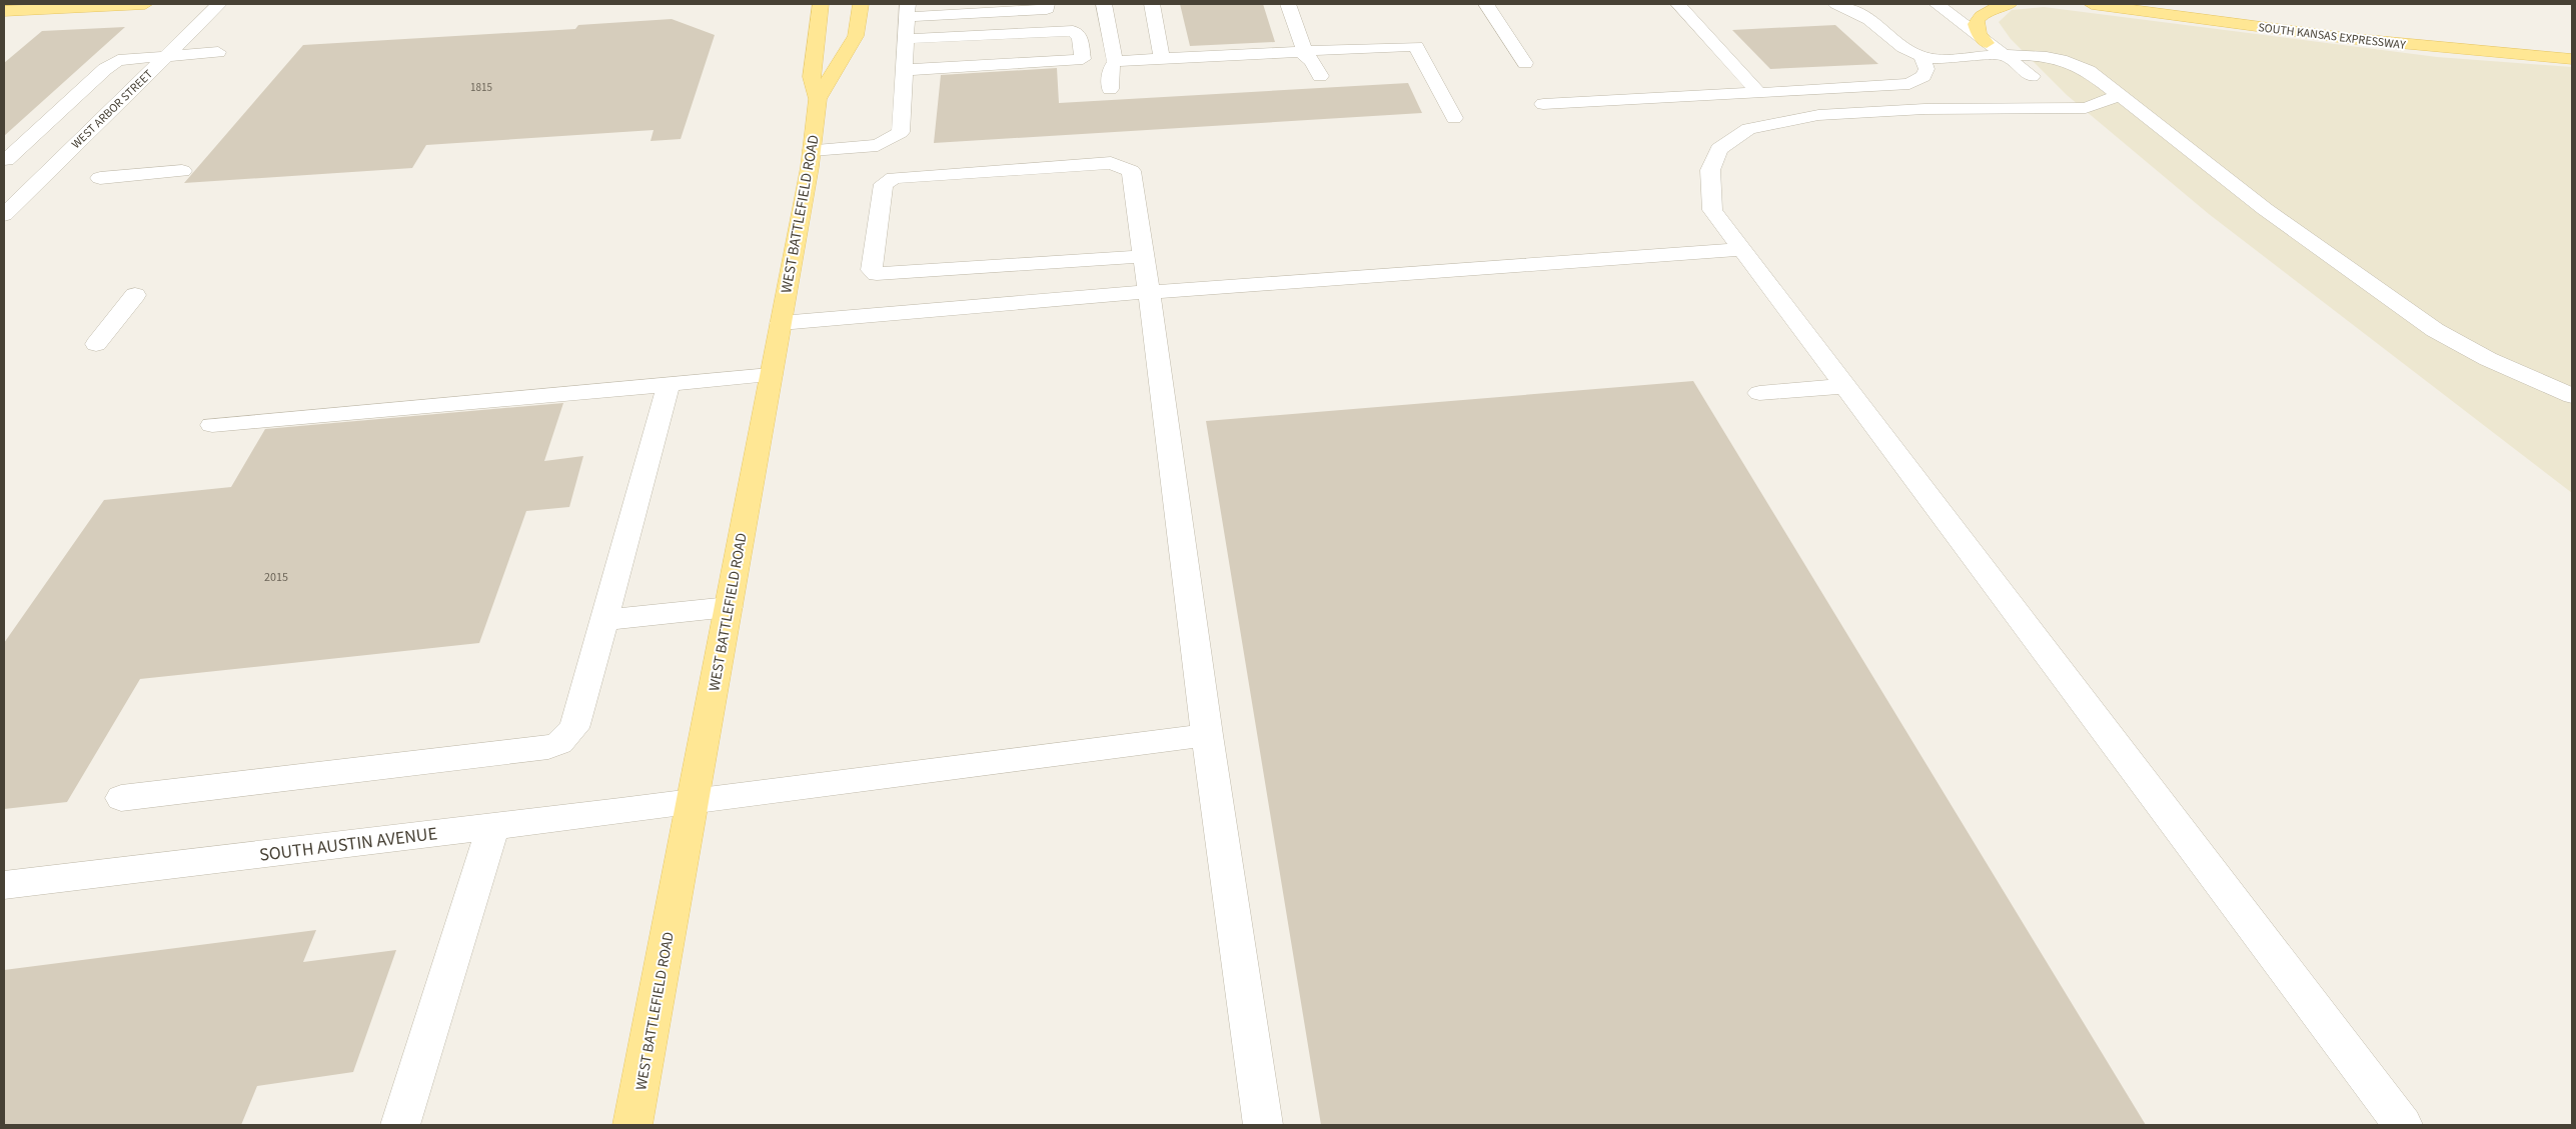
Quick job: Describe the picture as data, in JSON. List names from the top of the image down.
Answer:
{
  "streets": {
    "main road": ["SOUTH KANSAS EXPRESSWAY", "WEST BATTLEFIELD ROAD"],
    "street": ["WEST ARBOR STREET", "SOUTH AUSTIN AVENUE"]
  },
  "crossings": [
    ["WEST BATTLEFIELD ROAD", "SOUTH AUSTIN AVENUE"]
  ],
  "house_numbers": ["1815", "2015"]
}
